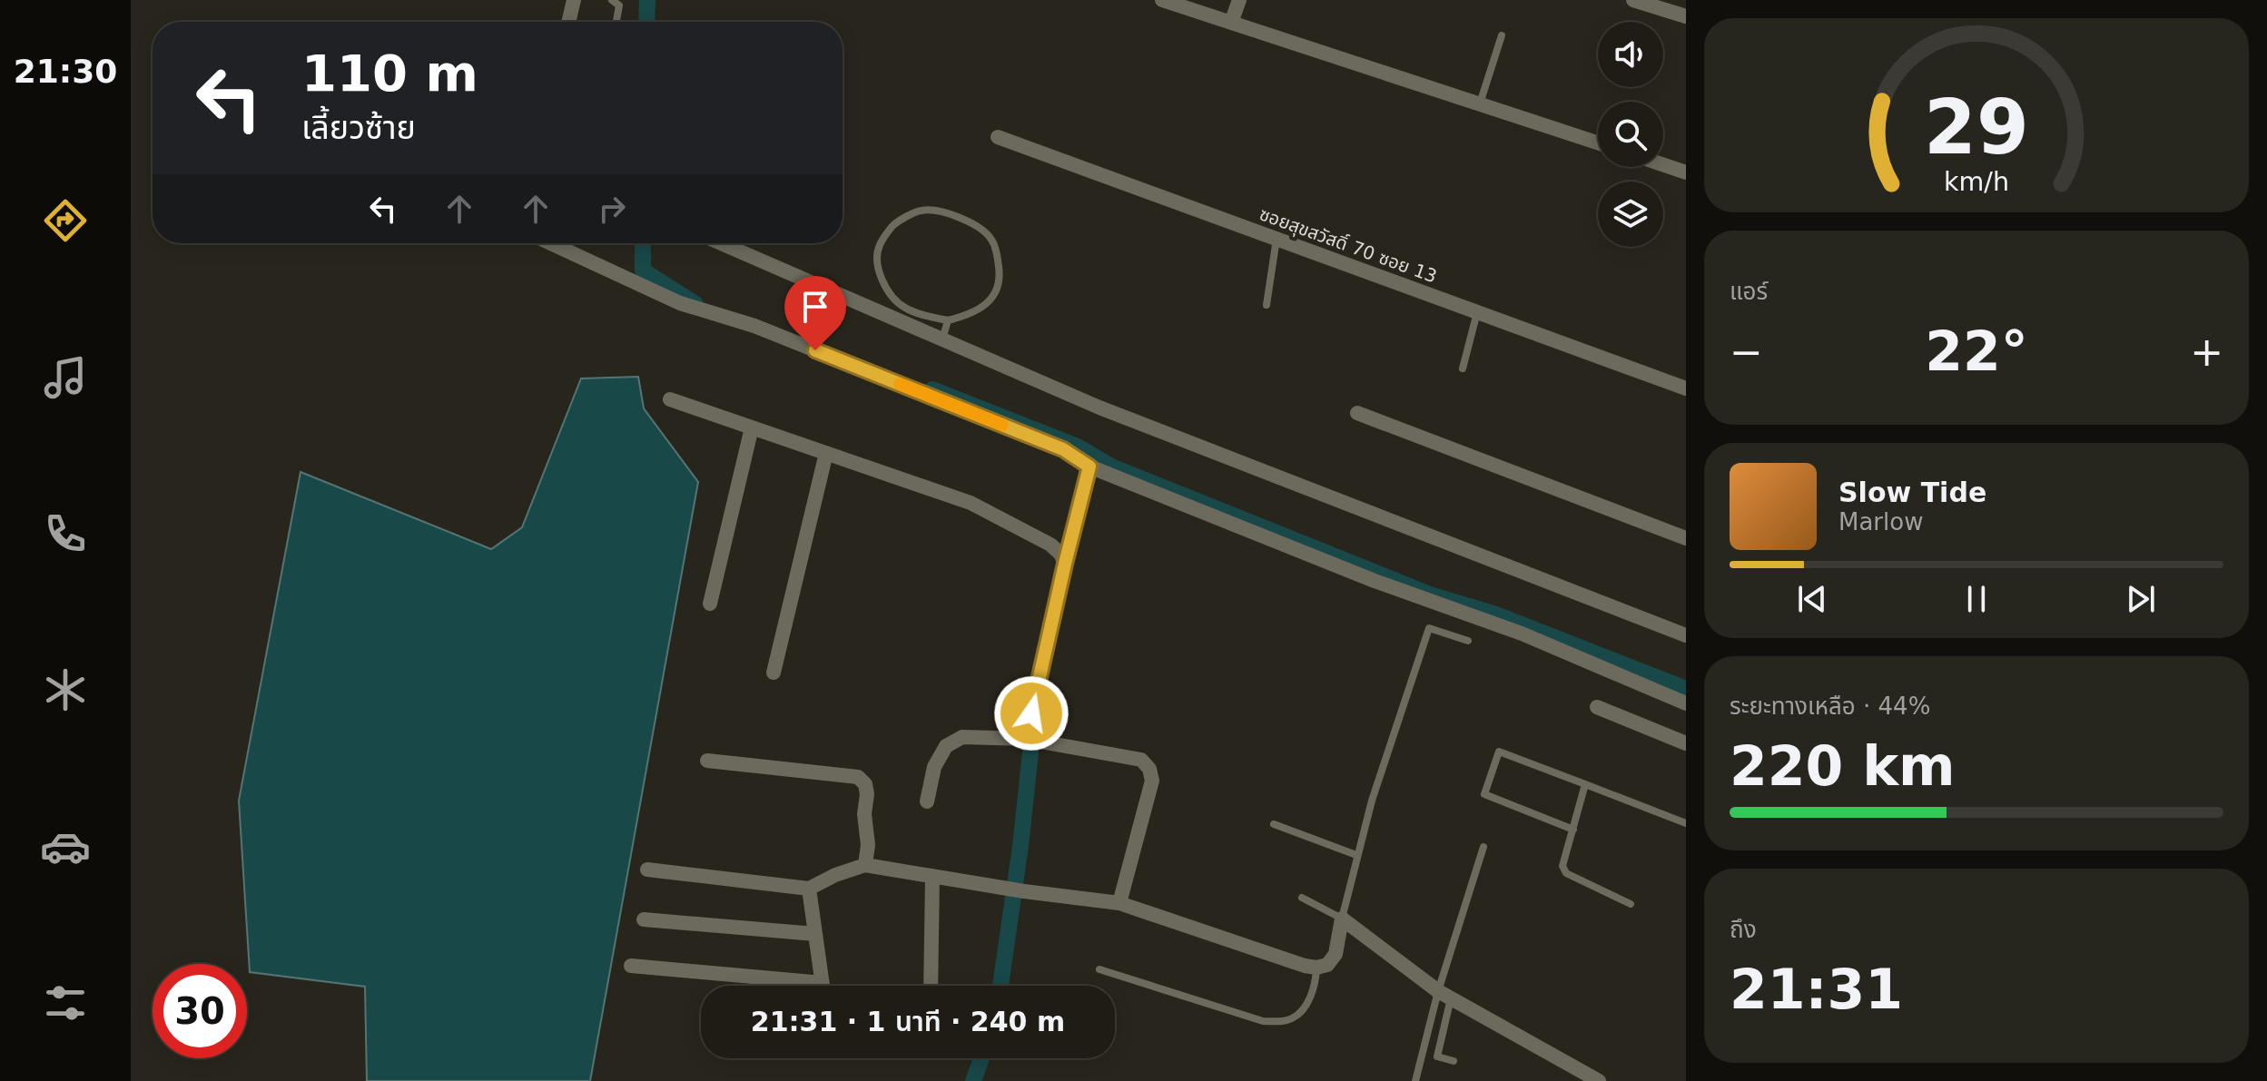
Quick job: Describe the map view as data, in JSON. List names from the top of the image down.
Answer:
{
  "streets": {
    "street": ["ซอยสุขสวัสดิ์ 70 ซอย 13"]
  },
  "page": {
    "tabs": "21:30",
    "turn": ["110 m", "เลี้ยวซ้าย"],
    "tile": [
      "แอร์",
      ["ระยะทางเหลือ · 44%", "220 km"],
      ["ถึง", "21:31"]
    ],
    "heat": ["−", "22°", "+"],
    "song": ["Slow Tide", "Marlow"],
    "limit": "30",
    "trip": "21:31 · 1 นาที · 240 m",
    "gauge": ["29", "km/h"]
  }
}
